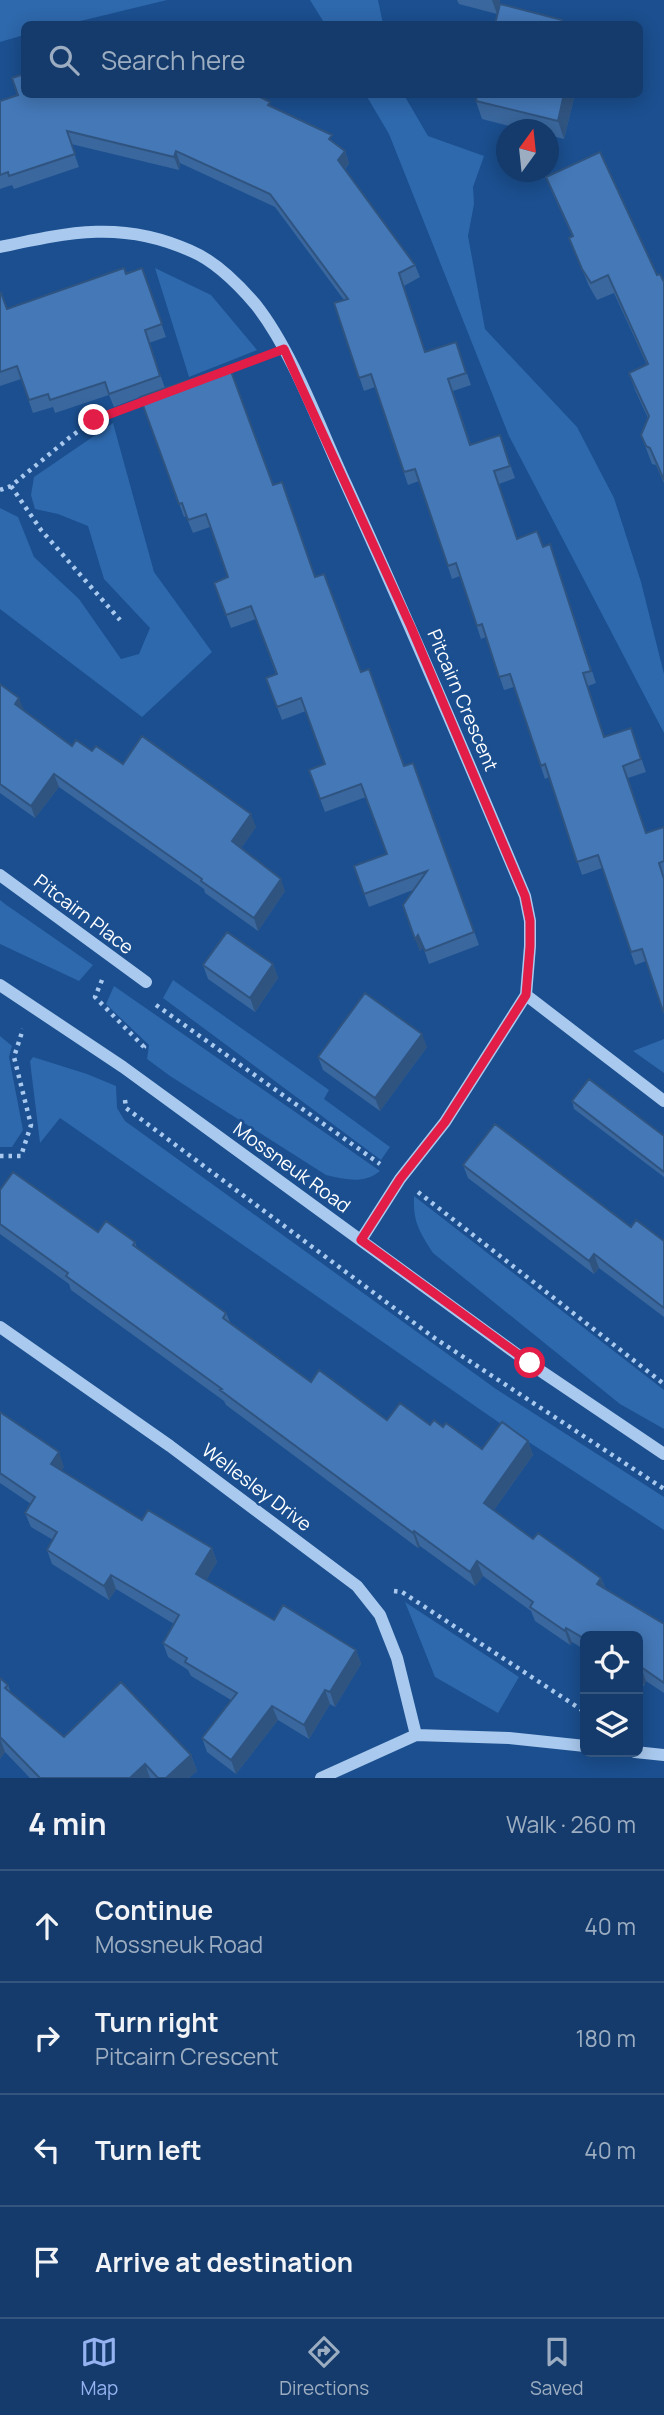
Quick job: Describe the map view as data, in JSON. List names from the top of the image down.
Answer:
{
  "streets": {
    "street": [
      "Pitcairn Crescent",
      "Pitcairn Place",
      "Mossneuk Road",
      "Wellesley Drive"
    ]
  },
  "crossings": [
    ["Pitcairn Crescent", "Mossneuk Road"]
  ],
  "north": "top",
  "page": {
    "search": "Search here",
    "heading": ["4 min", "Walk · 260 m"],
    "list": [
      ["Continue", "Mossneuk Road", "40 m"],
      ["Turn right", "Pitcairn Crescent", "180 m"],
      ["Turn left", "40 m"],
      "Arrive at destination"
    ],
    "nav": ["Map", "Directions", "Saved"]
  }
}
